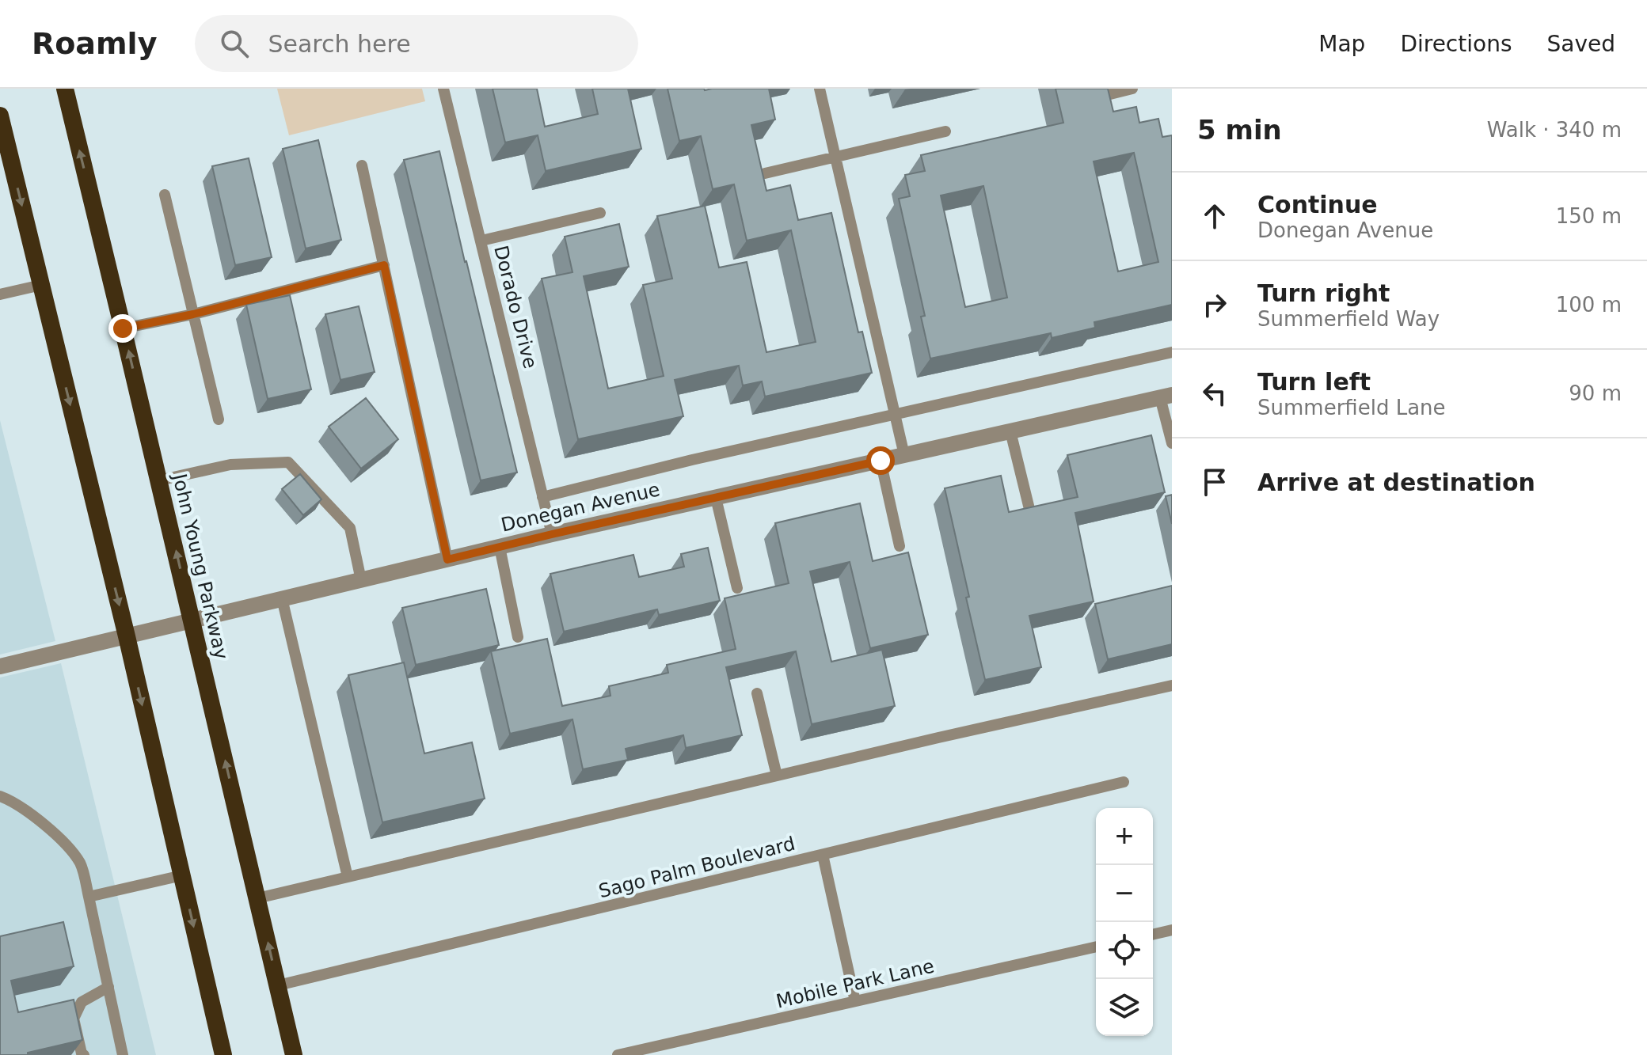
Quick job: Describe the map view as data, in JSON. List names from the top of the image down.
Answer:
{
  "streets": {
    "highway": ["John Young Parkway"],
    "street": ["Donegan Avenue"],
    "lane": ["Dorado Drive", "Sago Palm Boulevard", "Mobile Park Lane"]
  },
  "crossings": [
    ["Dorado Drive", "Donegan Avenue"],
    ["Donegan Avenue", "John Young Parkway"],
    ["John Young Parkway", "Sago Palm Boulevard"]
  ],
  "page": {
    "header": "Roamly",
    "search": "Search here",
    "nav": ["Map", "Directions", "Saved"],
    "heading": ["5 min", "Walk · 340 m"],
    "list": [
      ["Continue", "Donegan Avenue", "150 m"],
      ["Turn right", "Summerfield Way", "100 m"],
      ["Turn left", "Summerfield Lane", "90 m"],
      "Arrive at destination"
    ],
    "map_buttons": ["+", "−"]
  }
}
